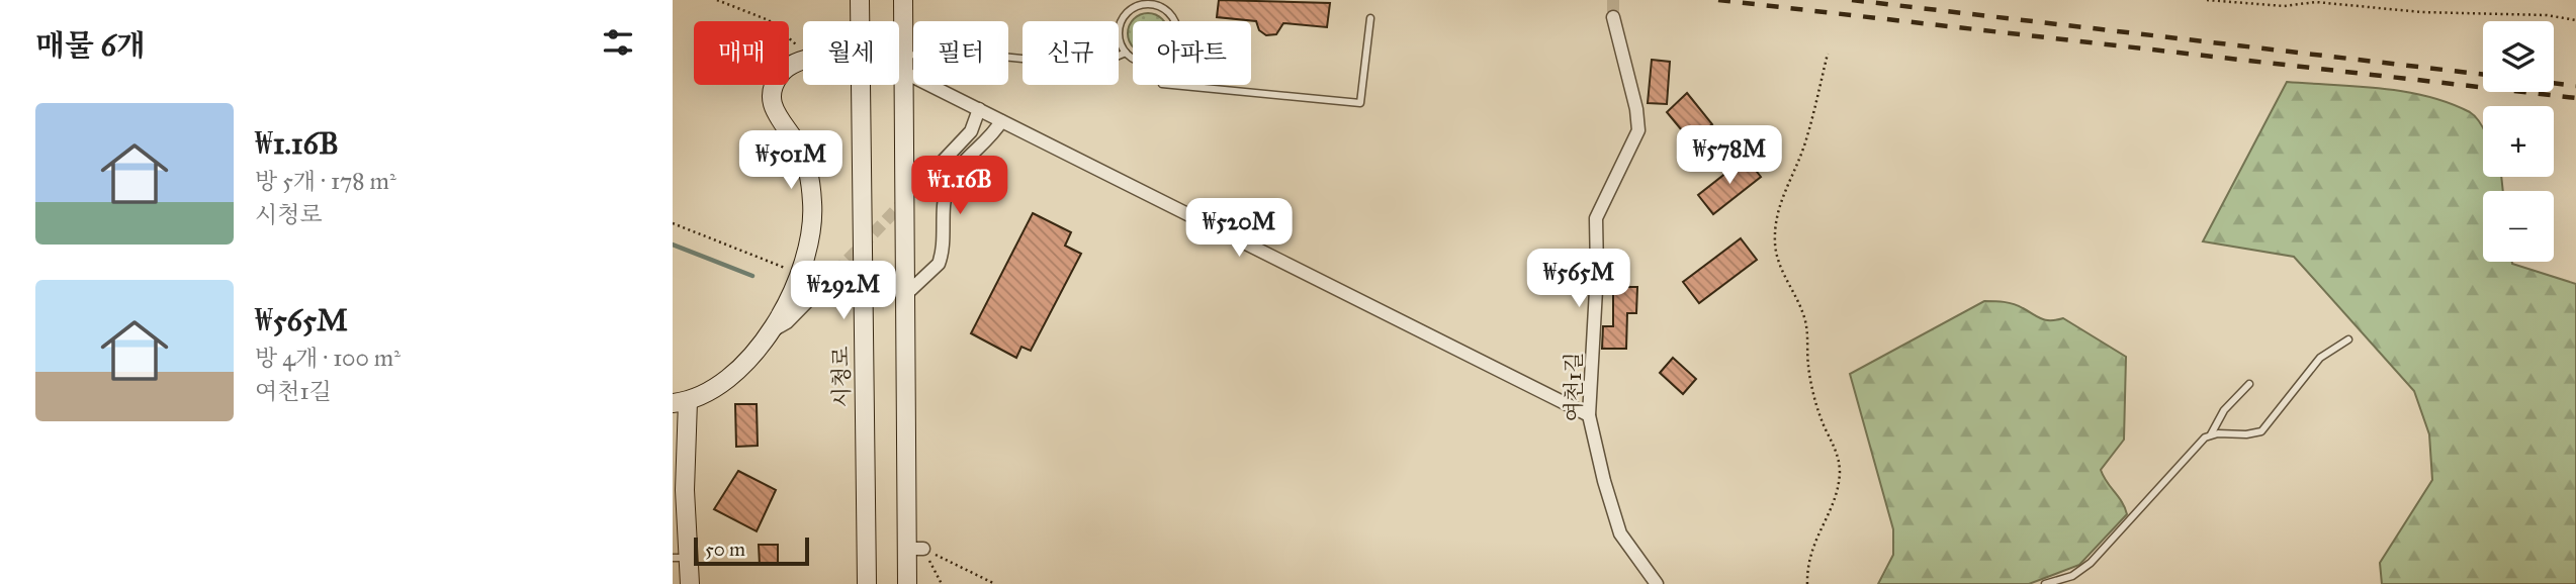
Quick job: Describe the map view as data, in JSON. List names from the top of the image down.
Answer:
{
  "streets": {
    "street": ["시청로", "여천1길"]
  },
  "scale_bar": "50 m",
  "page": {
    "heading": "매물 6개",
    "map_buttons": ["+", "−"],
    "chip": [
      "매매",
      "월세",
      "필터",
      "신규",
      "아파트"
    ],
    "list": [
      {
        "name": "₩1.16B",
        "note": "방 5개 · 178 m² · 시청로"
      },
      {
        "name": "₩565M",
        "note": "방 4개 · 100 m² · 여천1길"
      }
    ],
    "price": [
      "₩578M",
      "₩501M",
      "₩1.16B",
      "₩520M",
      "₩565M",
      "₩292M"
    ],
    "scale": "50 m"
  }
}
